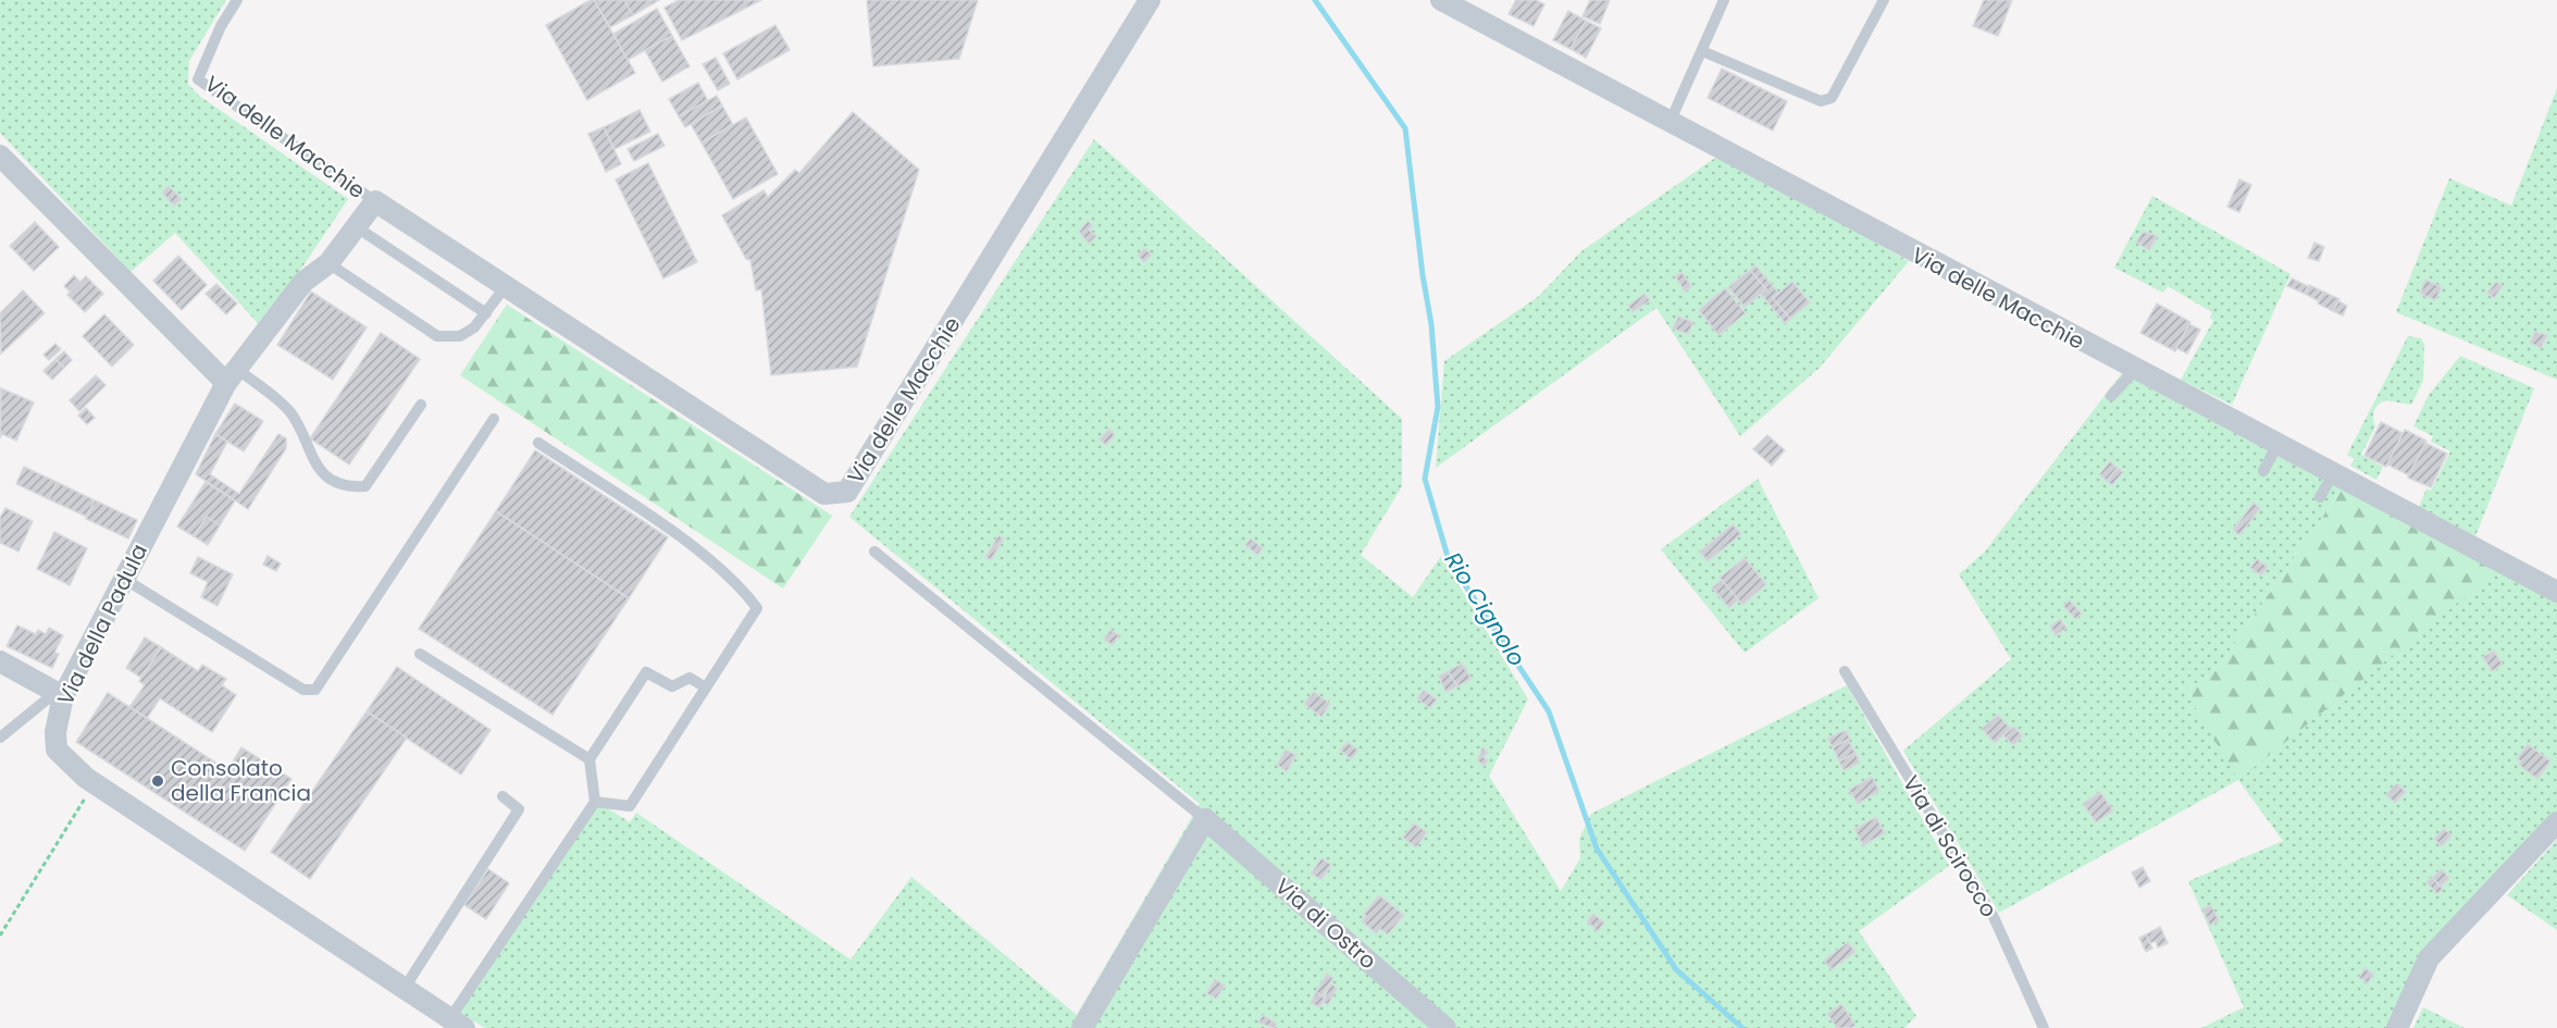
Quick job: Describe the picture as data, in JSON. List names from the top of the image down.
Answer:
{
  "streets": {
    "street": ["Via delle Macchie", "Via della Padula", "Via di Ostro"],
    "lane": ["Via di Scirocco"]
  },
  "crossings": [
    ["Via delle Macchie", "Via della Padula"]
  ],
  "water": ["Rio Cignolo"],
  "places": ["Consolato della Francia"]
}
